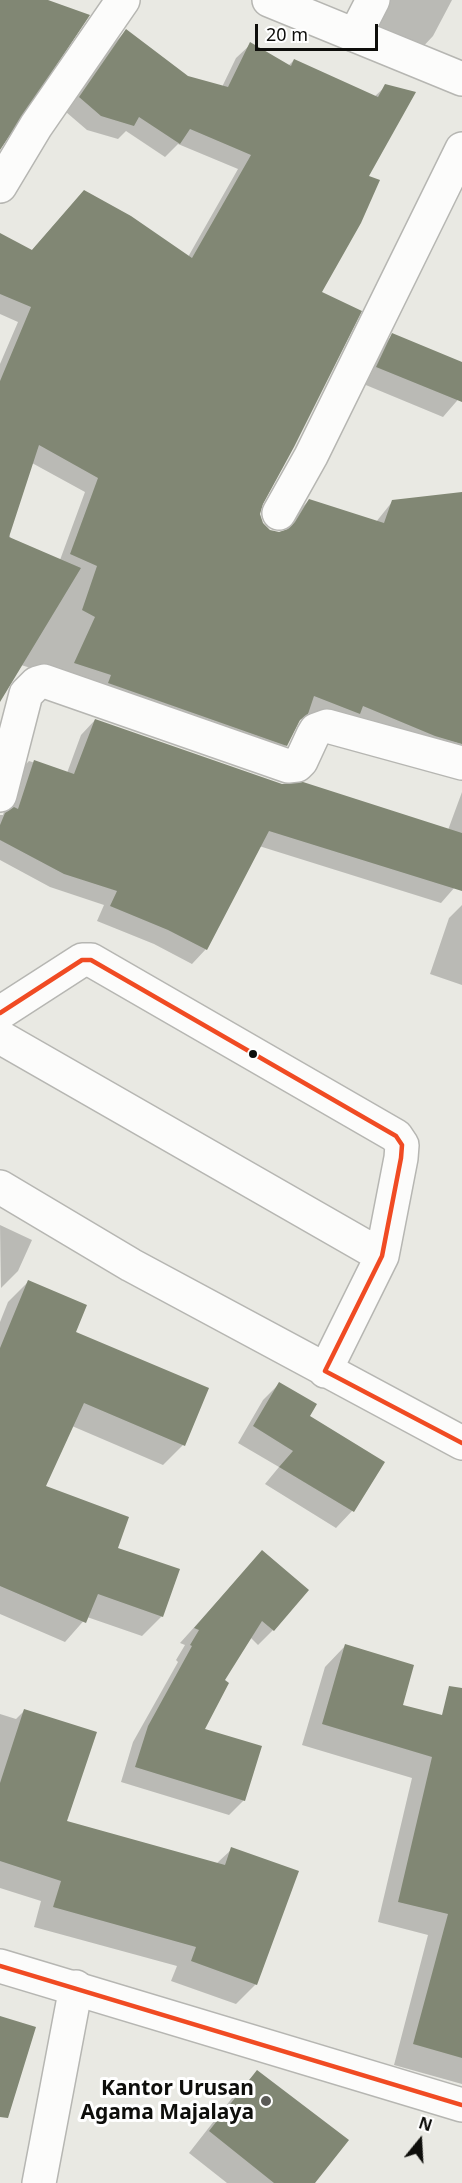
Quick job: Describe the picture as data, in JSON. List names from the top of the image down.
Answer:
{
  "places": ["Kantor Urusan Agama Majalaya"],
  "scale_bar": "20 m",
  "north": "top"
}
